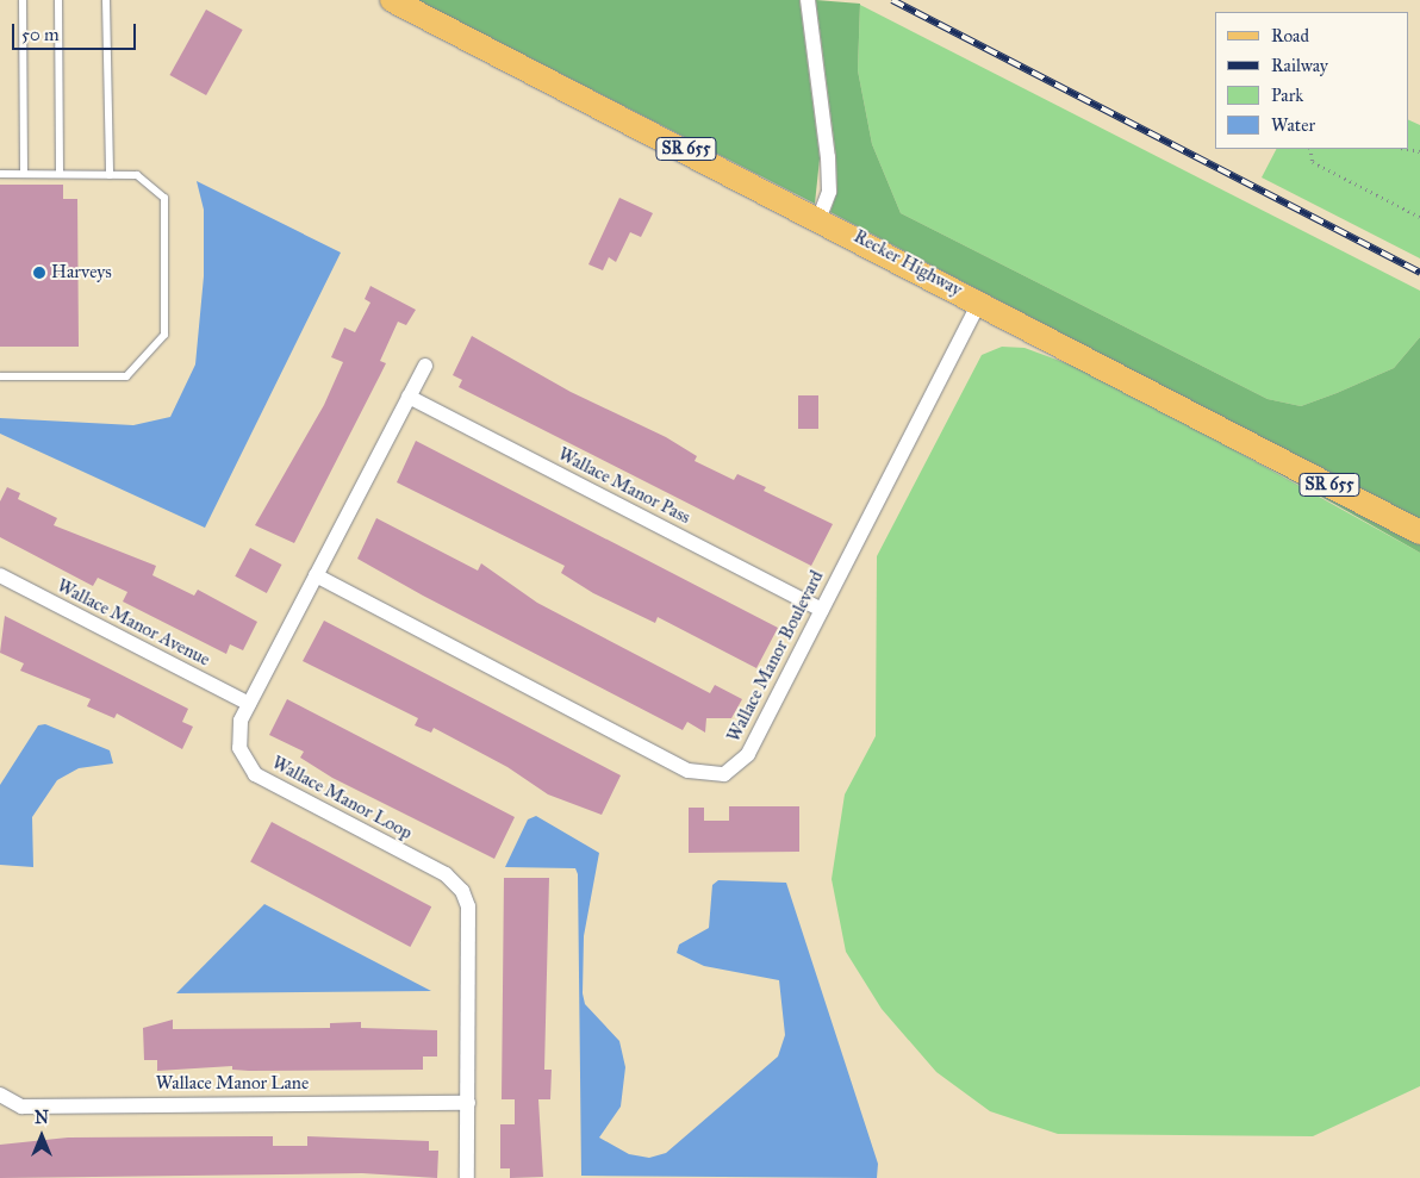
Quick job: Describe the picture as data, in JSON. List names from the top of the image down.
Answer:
{
  "streets": {
    "main road": ["SR 655", "Recker Highway"],
    "street": [
      "Wallace Manor Pass",
      "Wallace Manor Avenue",
      "Wallace Manor Boulevard",
      "Wallace Manor Loop",
      "Wallace Manor Lane"
    ]
  },
  "crossings": [
    ["Recker Highway", "Wallace Manor Boulevard"],
    ["Wallace Manor Pass", "Wallace Manor Boulevard"],
    ["Wallace Manor Pass", "Wallace Manor Loop"],
    ["Wallace Manor Avenue", "Wallace Manor Loop"],
    ["Wallace Manor Boulevard", "Wallace Manor Loop"],
    ["Wallace Manor Loop", "Wallace Manor Lane"]
  ],
  "places": ["Harveys"],
  "legend": [
    "Road",
    "Railway",
    "Park",
    "Water"
  ],
  "scale_bar": "50 m",
  "north": "top"
}
